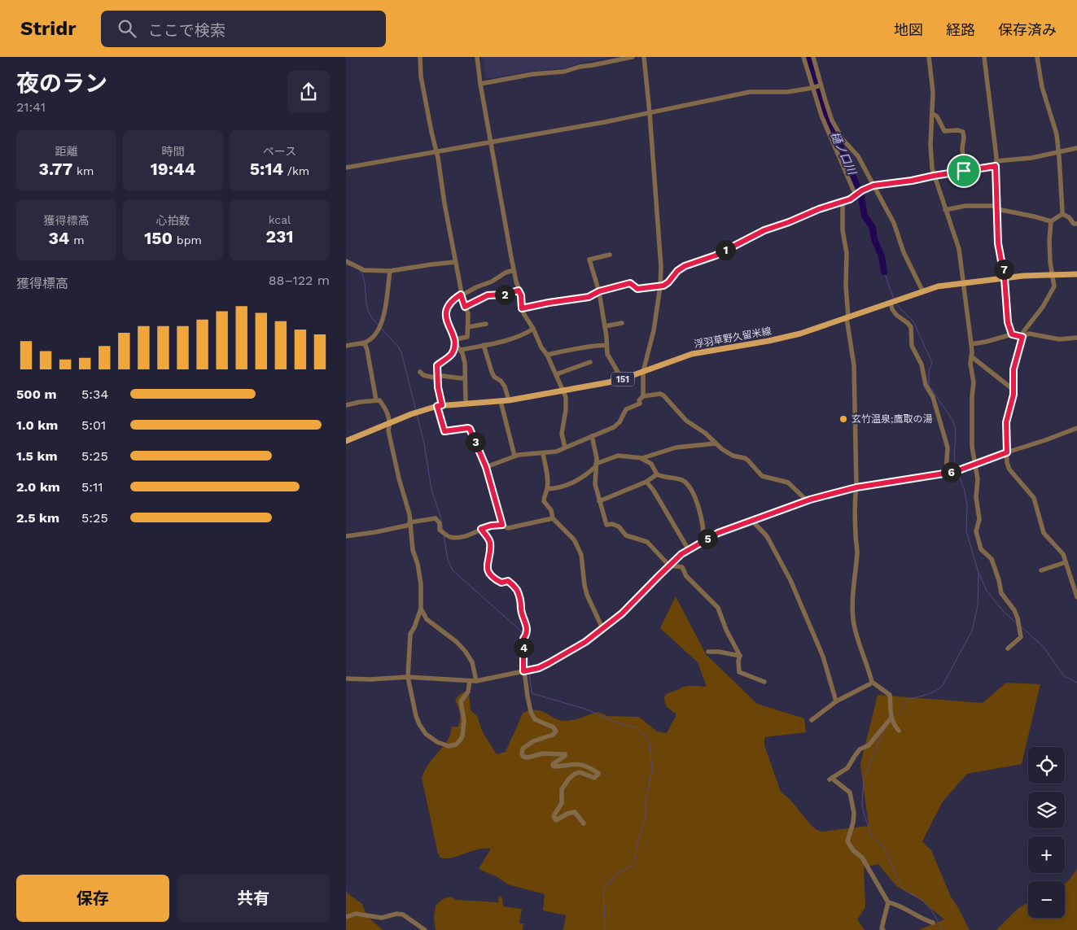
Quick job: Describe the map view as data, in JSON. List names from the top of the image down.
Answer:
{
  "streets": {
    "main road": ["浮羽草野久留米線", "151"]
  },
  "water": ["樋ノ口川"],
  "places": ["玄竹温泉;鷹取の湯"],
  "page": {
    "header": "Stridr",
    "search": "ここで検索",
    "nav": ["地図", "経路", "保存済み"],
    "heading": ["夜のラン", "21:41"],
    "stats": [
      ["距離", "3.77 km"],
      ["時間", "19:44"],
      ["ペース", "5:14 /km"],
      ["獲得標高", "34 m"],
      ["心拍数", "150 bpm"],
      ["kcal", "231"]
    ],
    "pins": [
      "1",
      "7",
      "2",
      "3",
      "6",
      "5",
      "4"
    ],
    "chart": ["獲得標高", "88–122 m"],
    "list": [
      {
        "name": "500 m",
        "note": "5:34"
      },
      {
        "name": "1.0 km",
        "note": "5:01"
      },
      {
        "name": "1.5 km",
        "note": "5:25"
      },
      {
        "name": "2.0 km",
        "note": "5:11"
      },
      {
        "name": "2.5 km",
        "note": "5:25"
      }
    ],
    "map_buttons": ["+", "−"],
    "buttons": ["保存", "共有"]
  }
}
